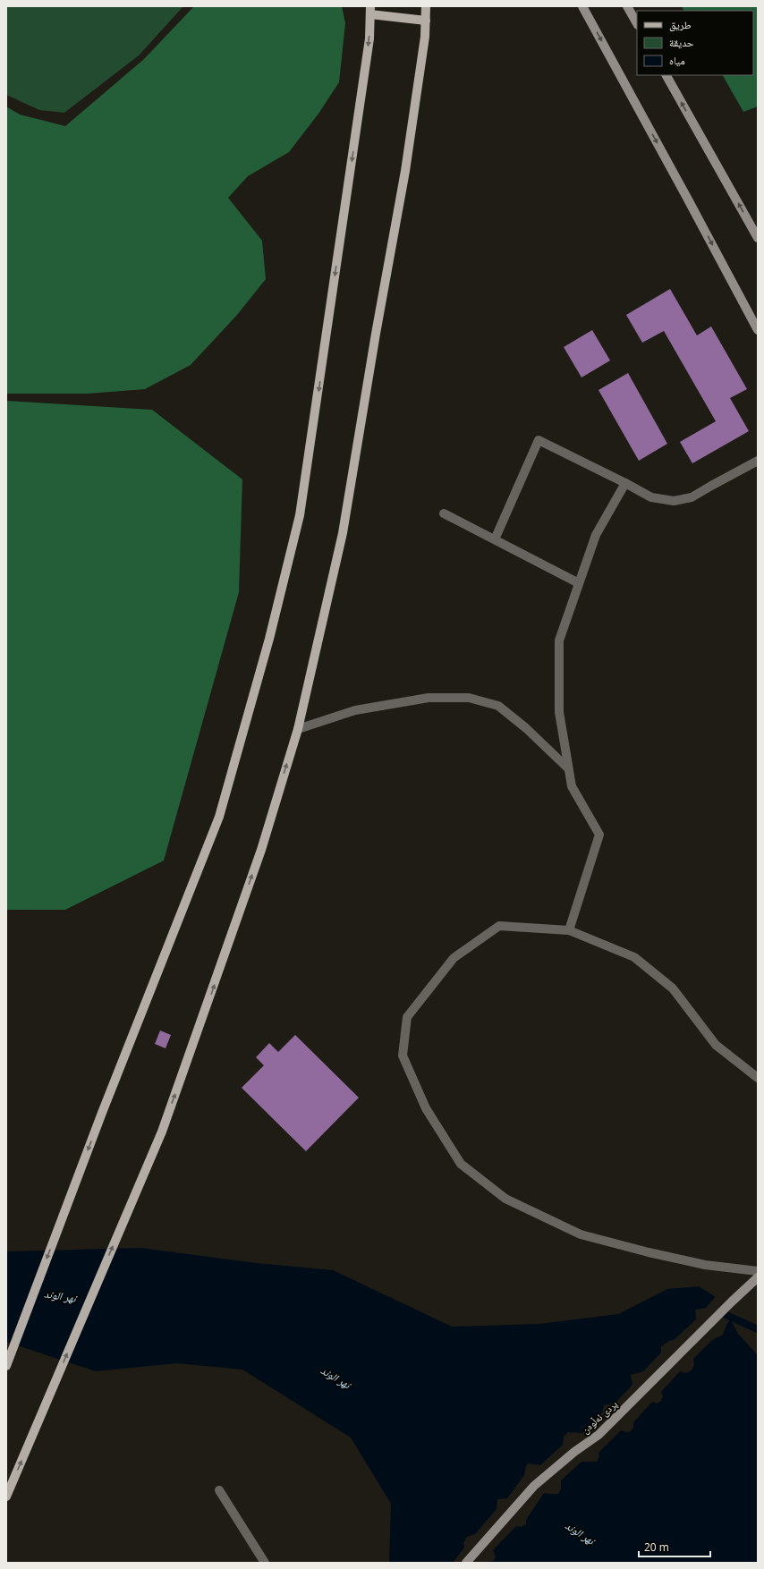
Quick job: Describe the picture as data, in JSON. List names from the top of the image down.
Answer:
{
  "streets": {
    "street": ["پردی ئەڵوەن"]
  },
  "water": ["نهر الوند"],
  "legend": ["طريق", "حديقة", "مياه"],
  "scale_bar": "20 m"
}
